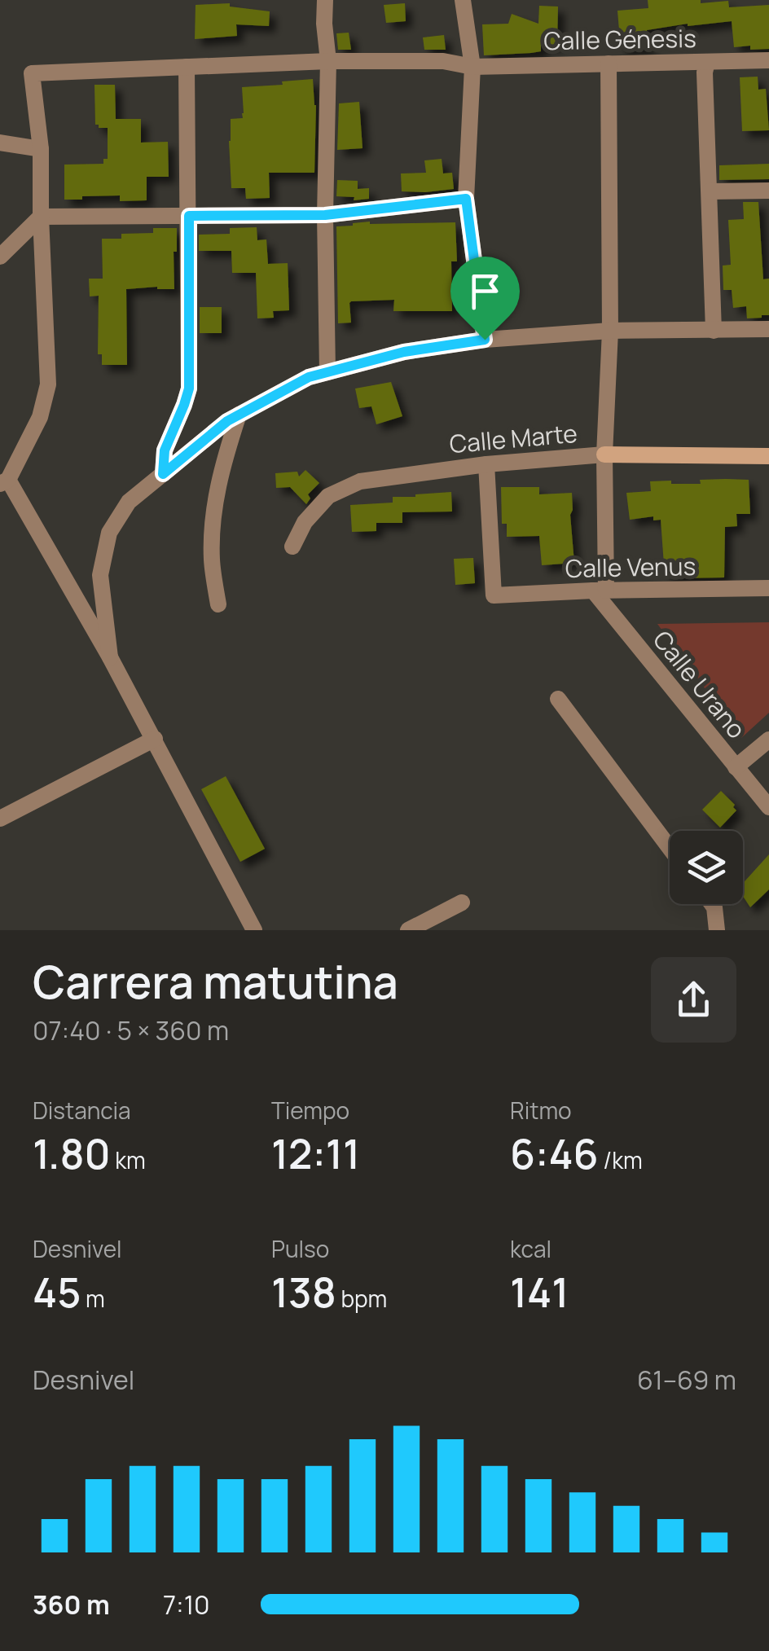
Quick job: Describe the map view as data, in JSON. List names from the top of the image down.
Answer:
{
  "streets": {
    "street": [
      "Calle Génesis",
      "Calle Marte",
      "Calle Venus",
      "Calle Urano"
    ]
  },
  "crossings": [
    ["Calle Marte", "Calle Venus"],
    ["Calle Venus", "Calle Urano"]
  ],
  "page": {
    "heading": ["Carrera matutina", "07:40 · 5 × 360 m"],
    "stats": [
      ["Distancia", "1.80 km"],
      ["Tiempo", "12:11"],
      ["Ritmo", "6:46 /km"],
      ["Desnivel", "45 m"],
      ["Pulso", "138 bpm"],
      ["kcal", "141"]
    ],
    "chart": ["Desnivel", "61–69 m"],
    "list": [
      {
        "name": "360 m",
        "note": "7:10"
      }
    ]
  }
}
